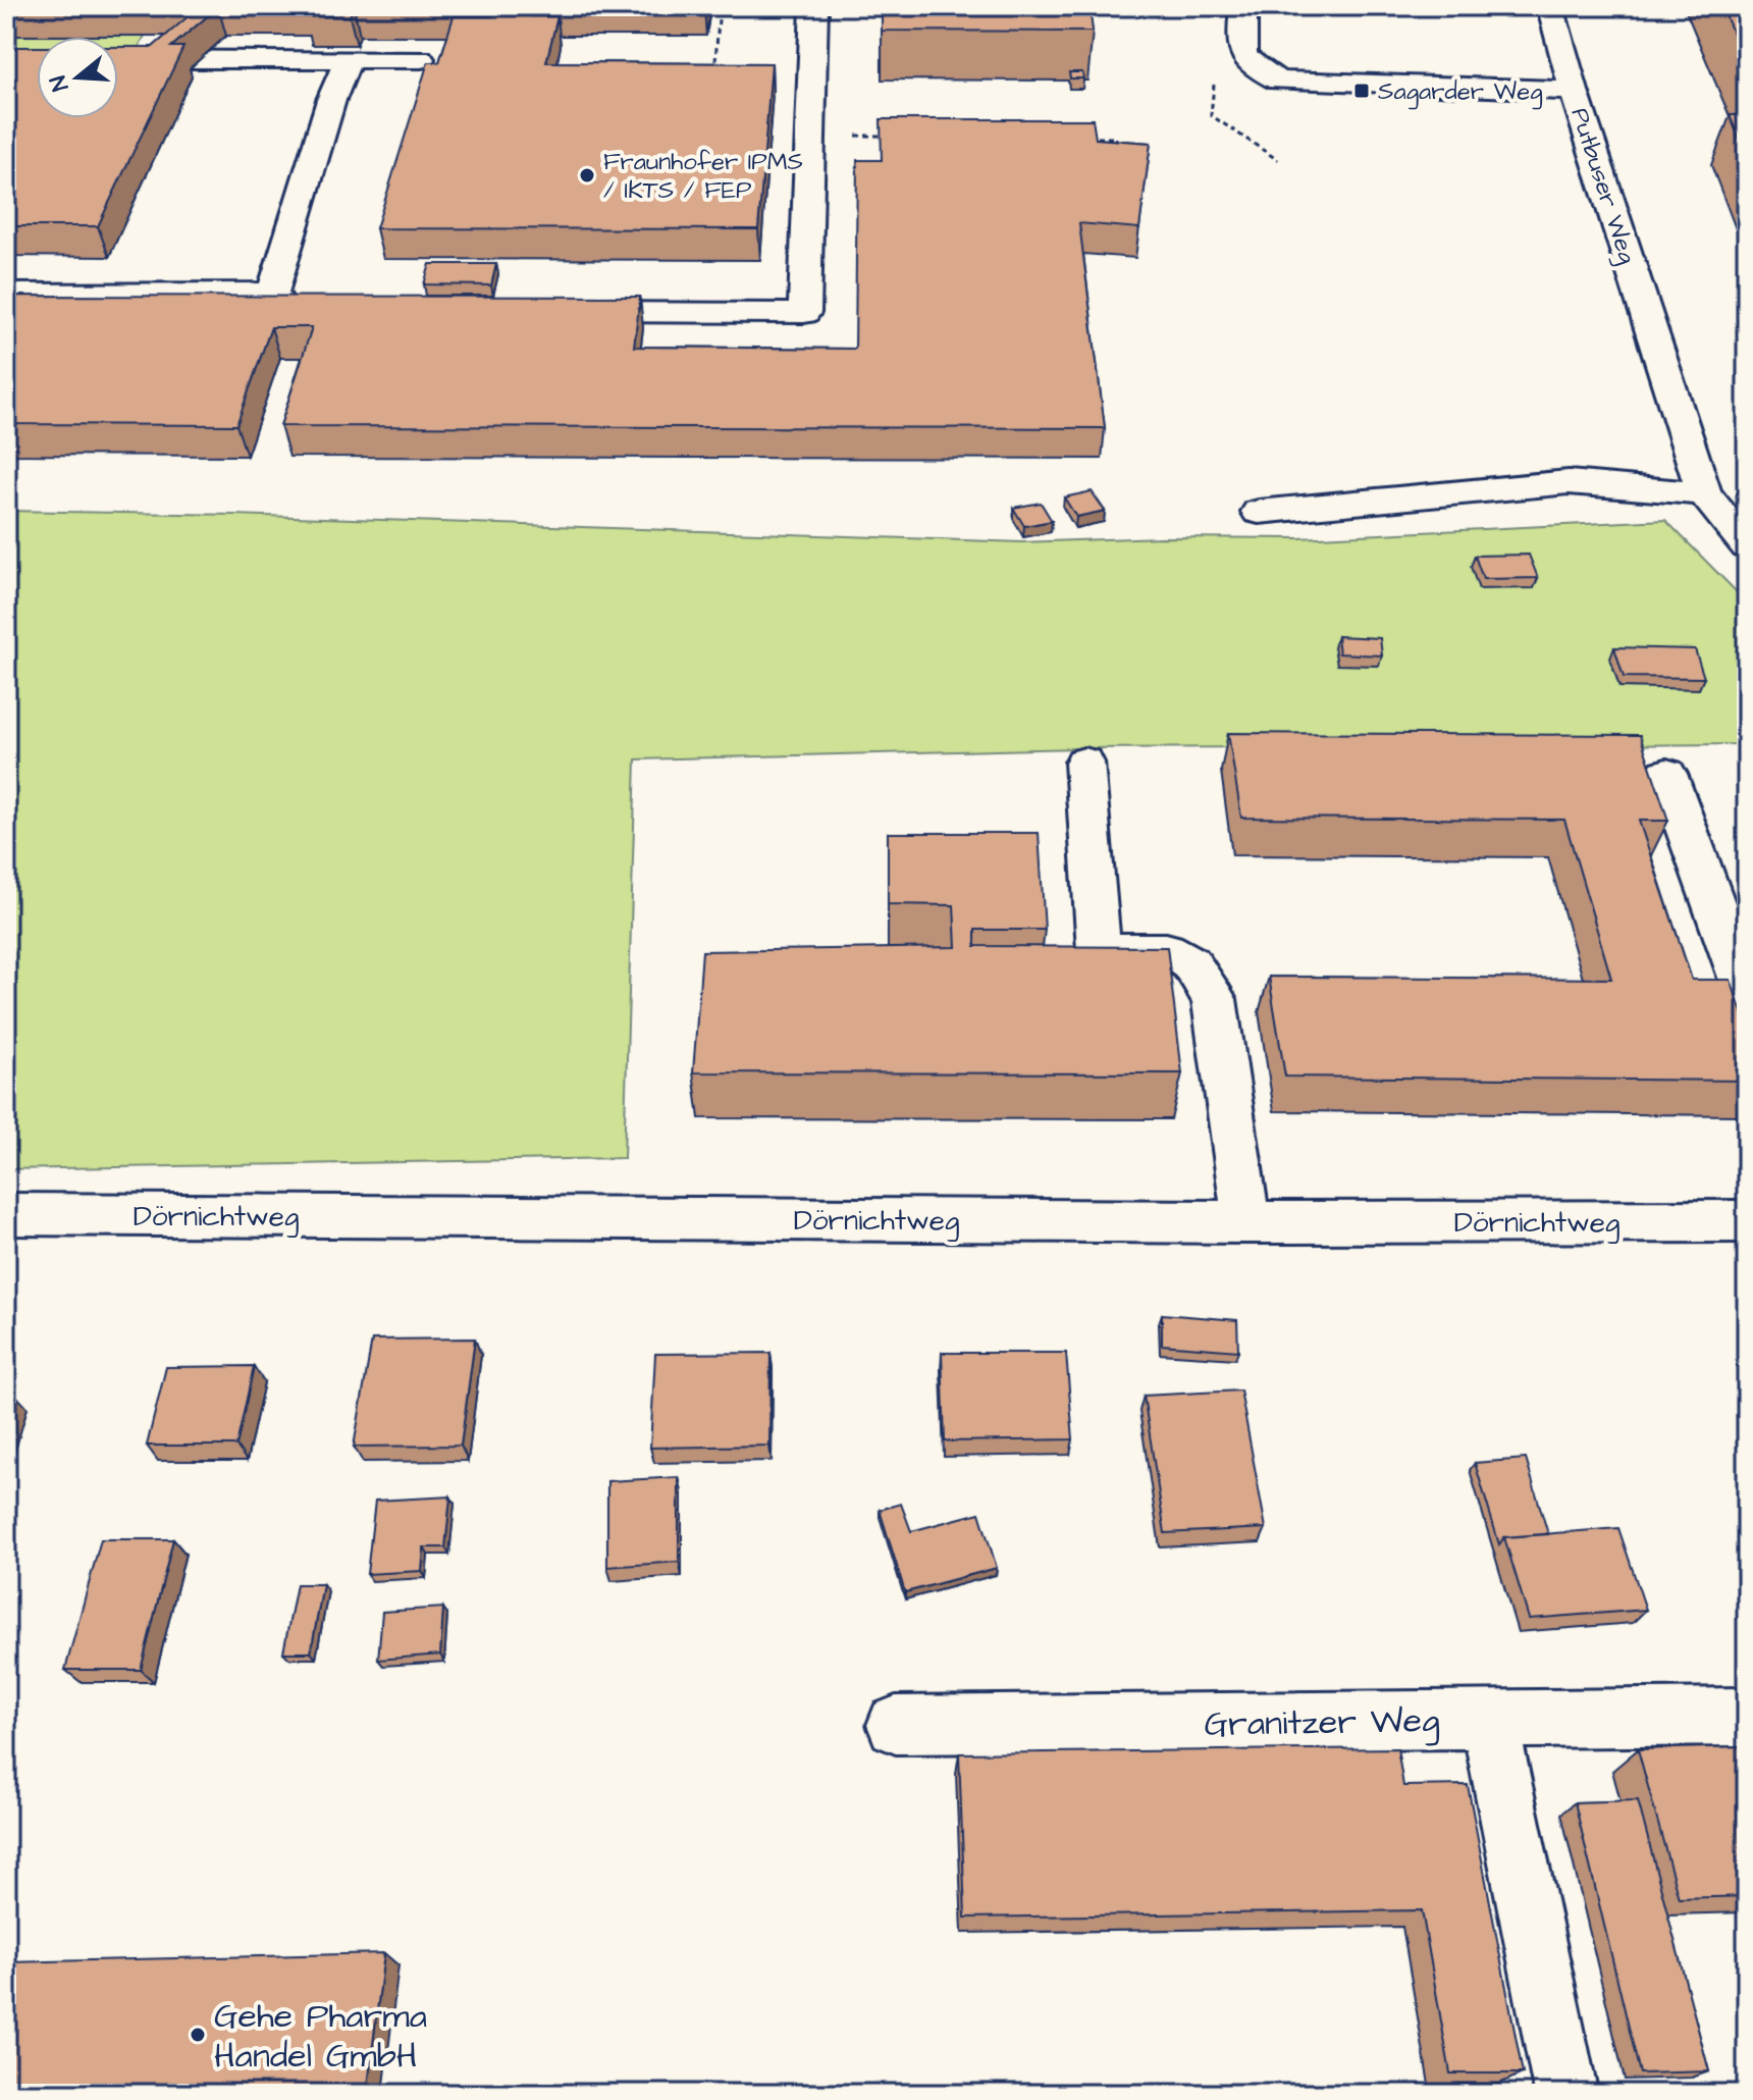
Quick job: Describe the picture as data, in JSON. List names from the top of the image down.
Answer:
{
  "streets": {
    "street": ["Putbuser Weg", "Dörnichtweg", "Granitzer Weg"]
  },
  "places": {
    "transit": ["Sagarder Weg"],
    "other": ["Fraunhofer IPMS / IKTS / FEP", "Gehe Pharma Handel GmbH"]
  },
  "north": "left"
}
